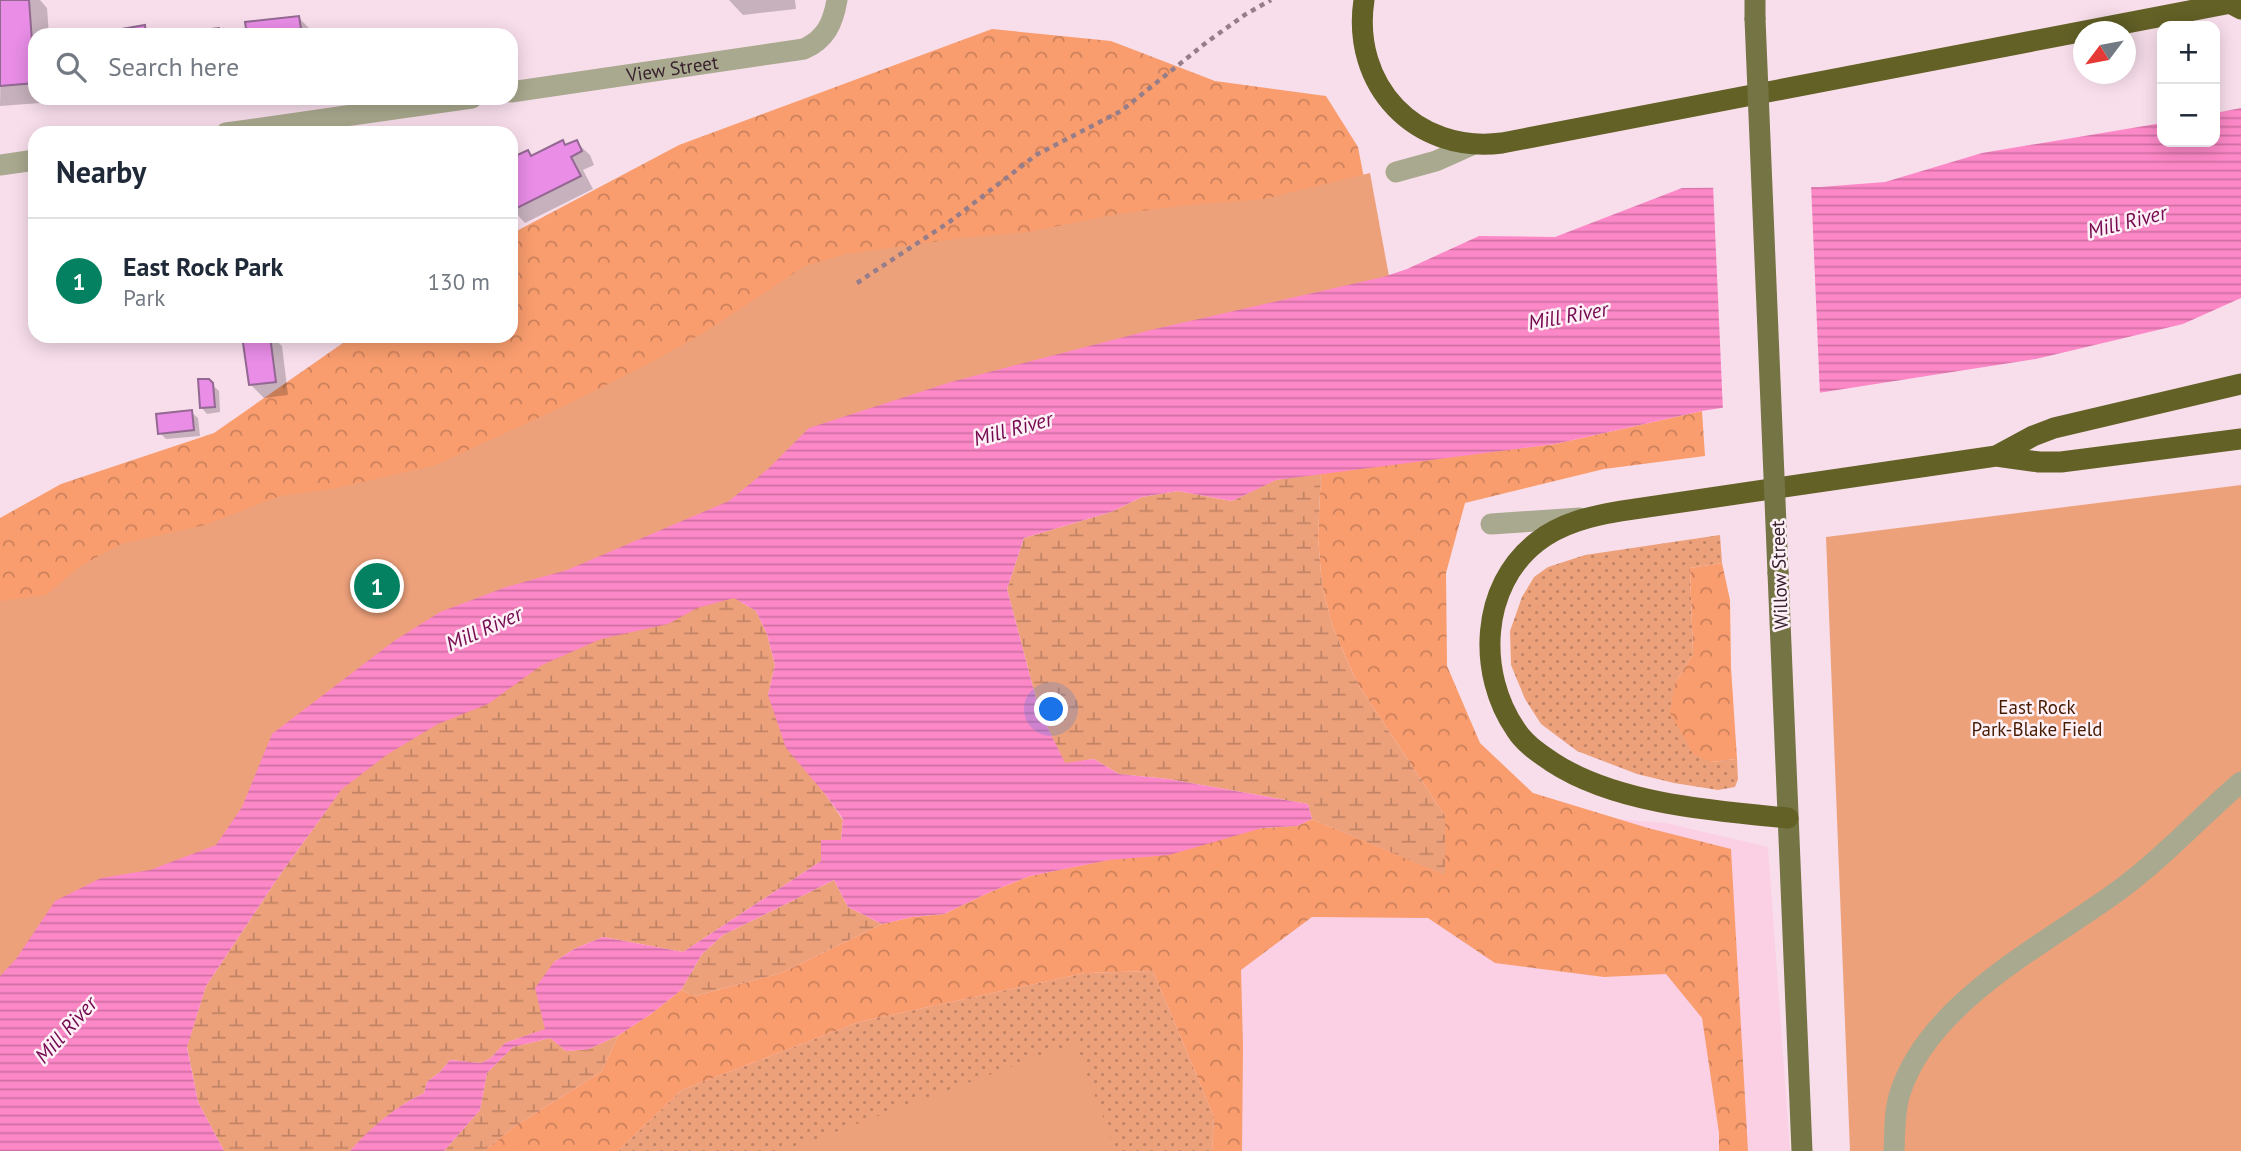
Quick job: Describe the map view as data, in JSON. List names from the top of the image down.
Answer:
{
  "streets": {
    "main road": ["Willow Street"],
    "street": ["View Street"]
  },
  "water": ["Mill River"],
  "parks": ["East Rock Park-Blake Field"],
  "north": "bottom left",
  "page": {
    "map_buttons": ["+", "−"],
    "search": "Search here",
    "heading": "Nearby",
    "list": [
      {
        "mark": "1",
        "name": "East Rock Park",
        "note": "Park",
        "value": "130 m"
      }
    ],
    "pins": "1"
  }
}
